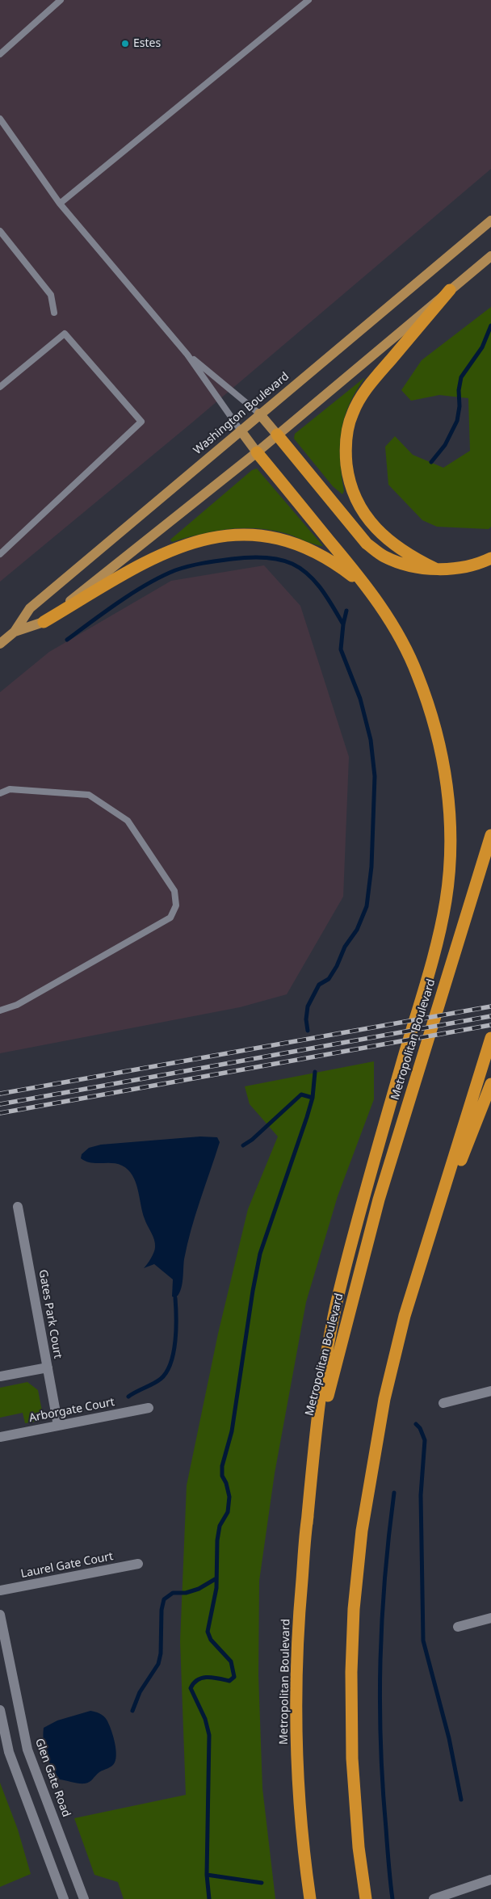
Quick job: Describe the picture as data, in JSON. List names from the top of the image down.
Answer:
{
  "streets": {
    "highway": ["Metropolitan Boulevard"],
    "main road": ["Washington Boulevard"],
    "street": [
      "Gates Park Court",
      "Arborgate Court",
      "Laurel Gate Court",
      "Glen Gate Road"
    ]
  },
  "crossings": [
    ["Gates Park Court", "Arborgate Court"]
  ],
  "places": ["Estes"]
}
